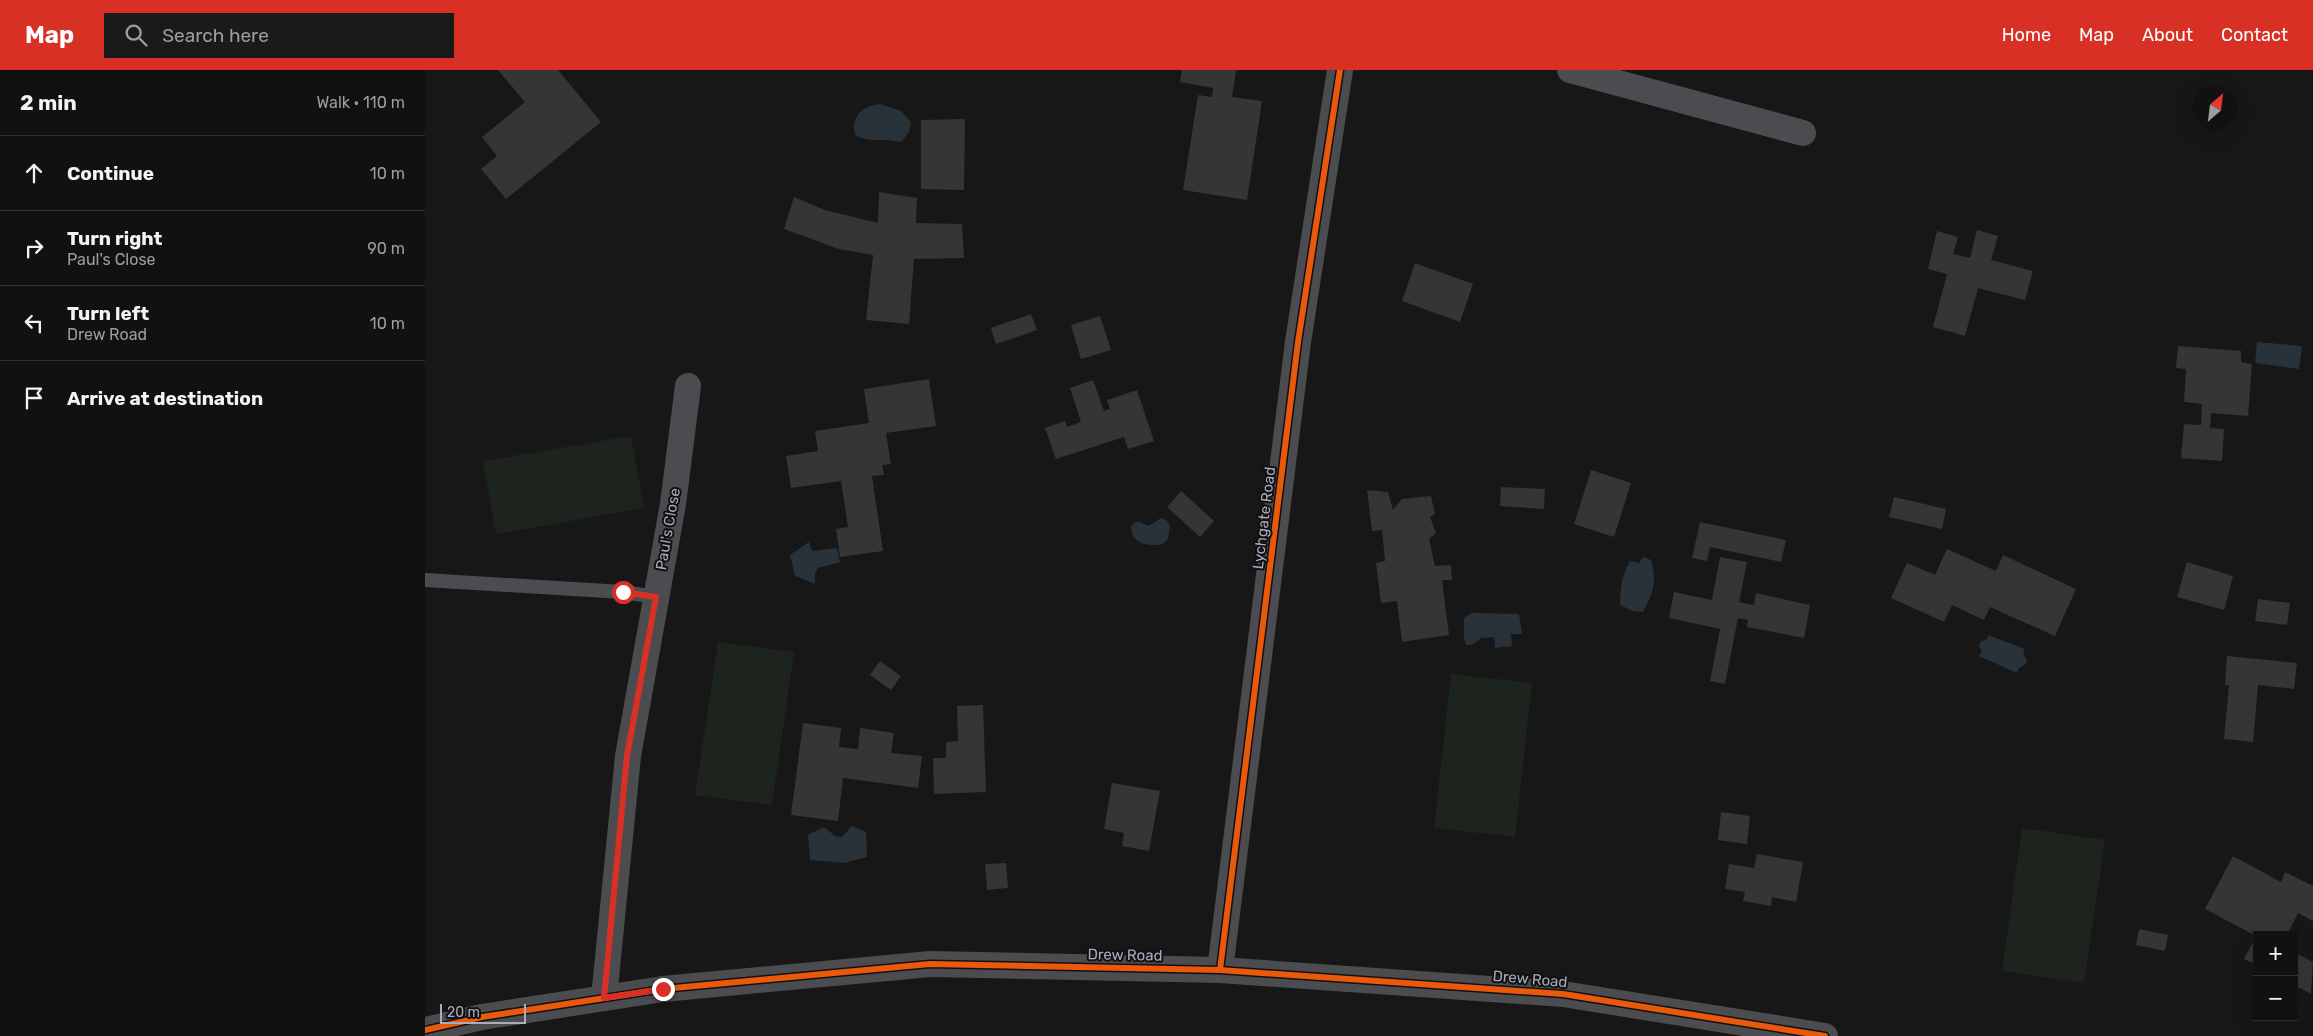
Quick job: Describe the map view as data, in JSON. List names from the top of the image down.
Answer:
{
  "streets": {
    "street": ["Lychgate Road", "Paul's Close", "Drew Road"]
  },
  "crossings": [
    ["Lychgate Road", "Drew Road"],
    ["Paul's Close", "Drew Road"]
  ],
  "scale_bar": "20 m",
  "north": "top right",
  "page": {
    "header": "Map",
    "search": "Search here",
    "nav": [
      "Home",
      "Map",
      "About",
      "Contact"
    ],
    "heading": ["2 min", "Walk · 110 m"],
    "list": [
      ["Continue", "10 m"],
      ["Turn right", "Paul's Close", "90 m"],
      ["Turn left", "Drew Road", "10 m"],
      "Arrive at destination"
    ],
    "map_buttons": ["+", "−"],
    "scale": "20 m"
  }
}
